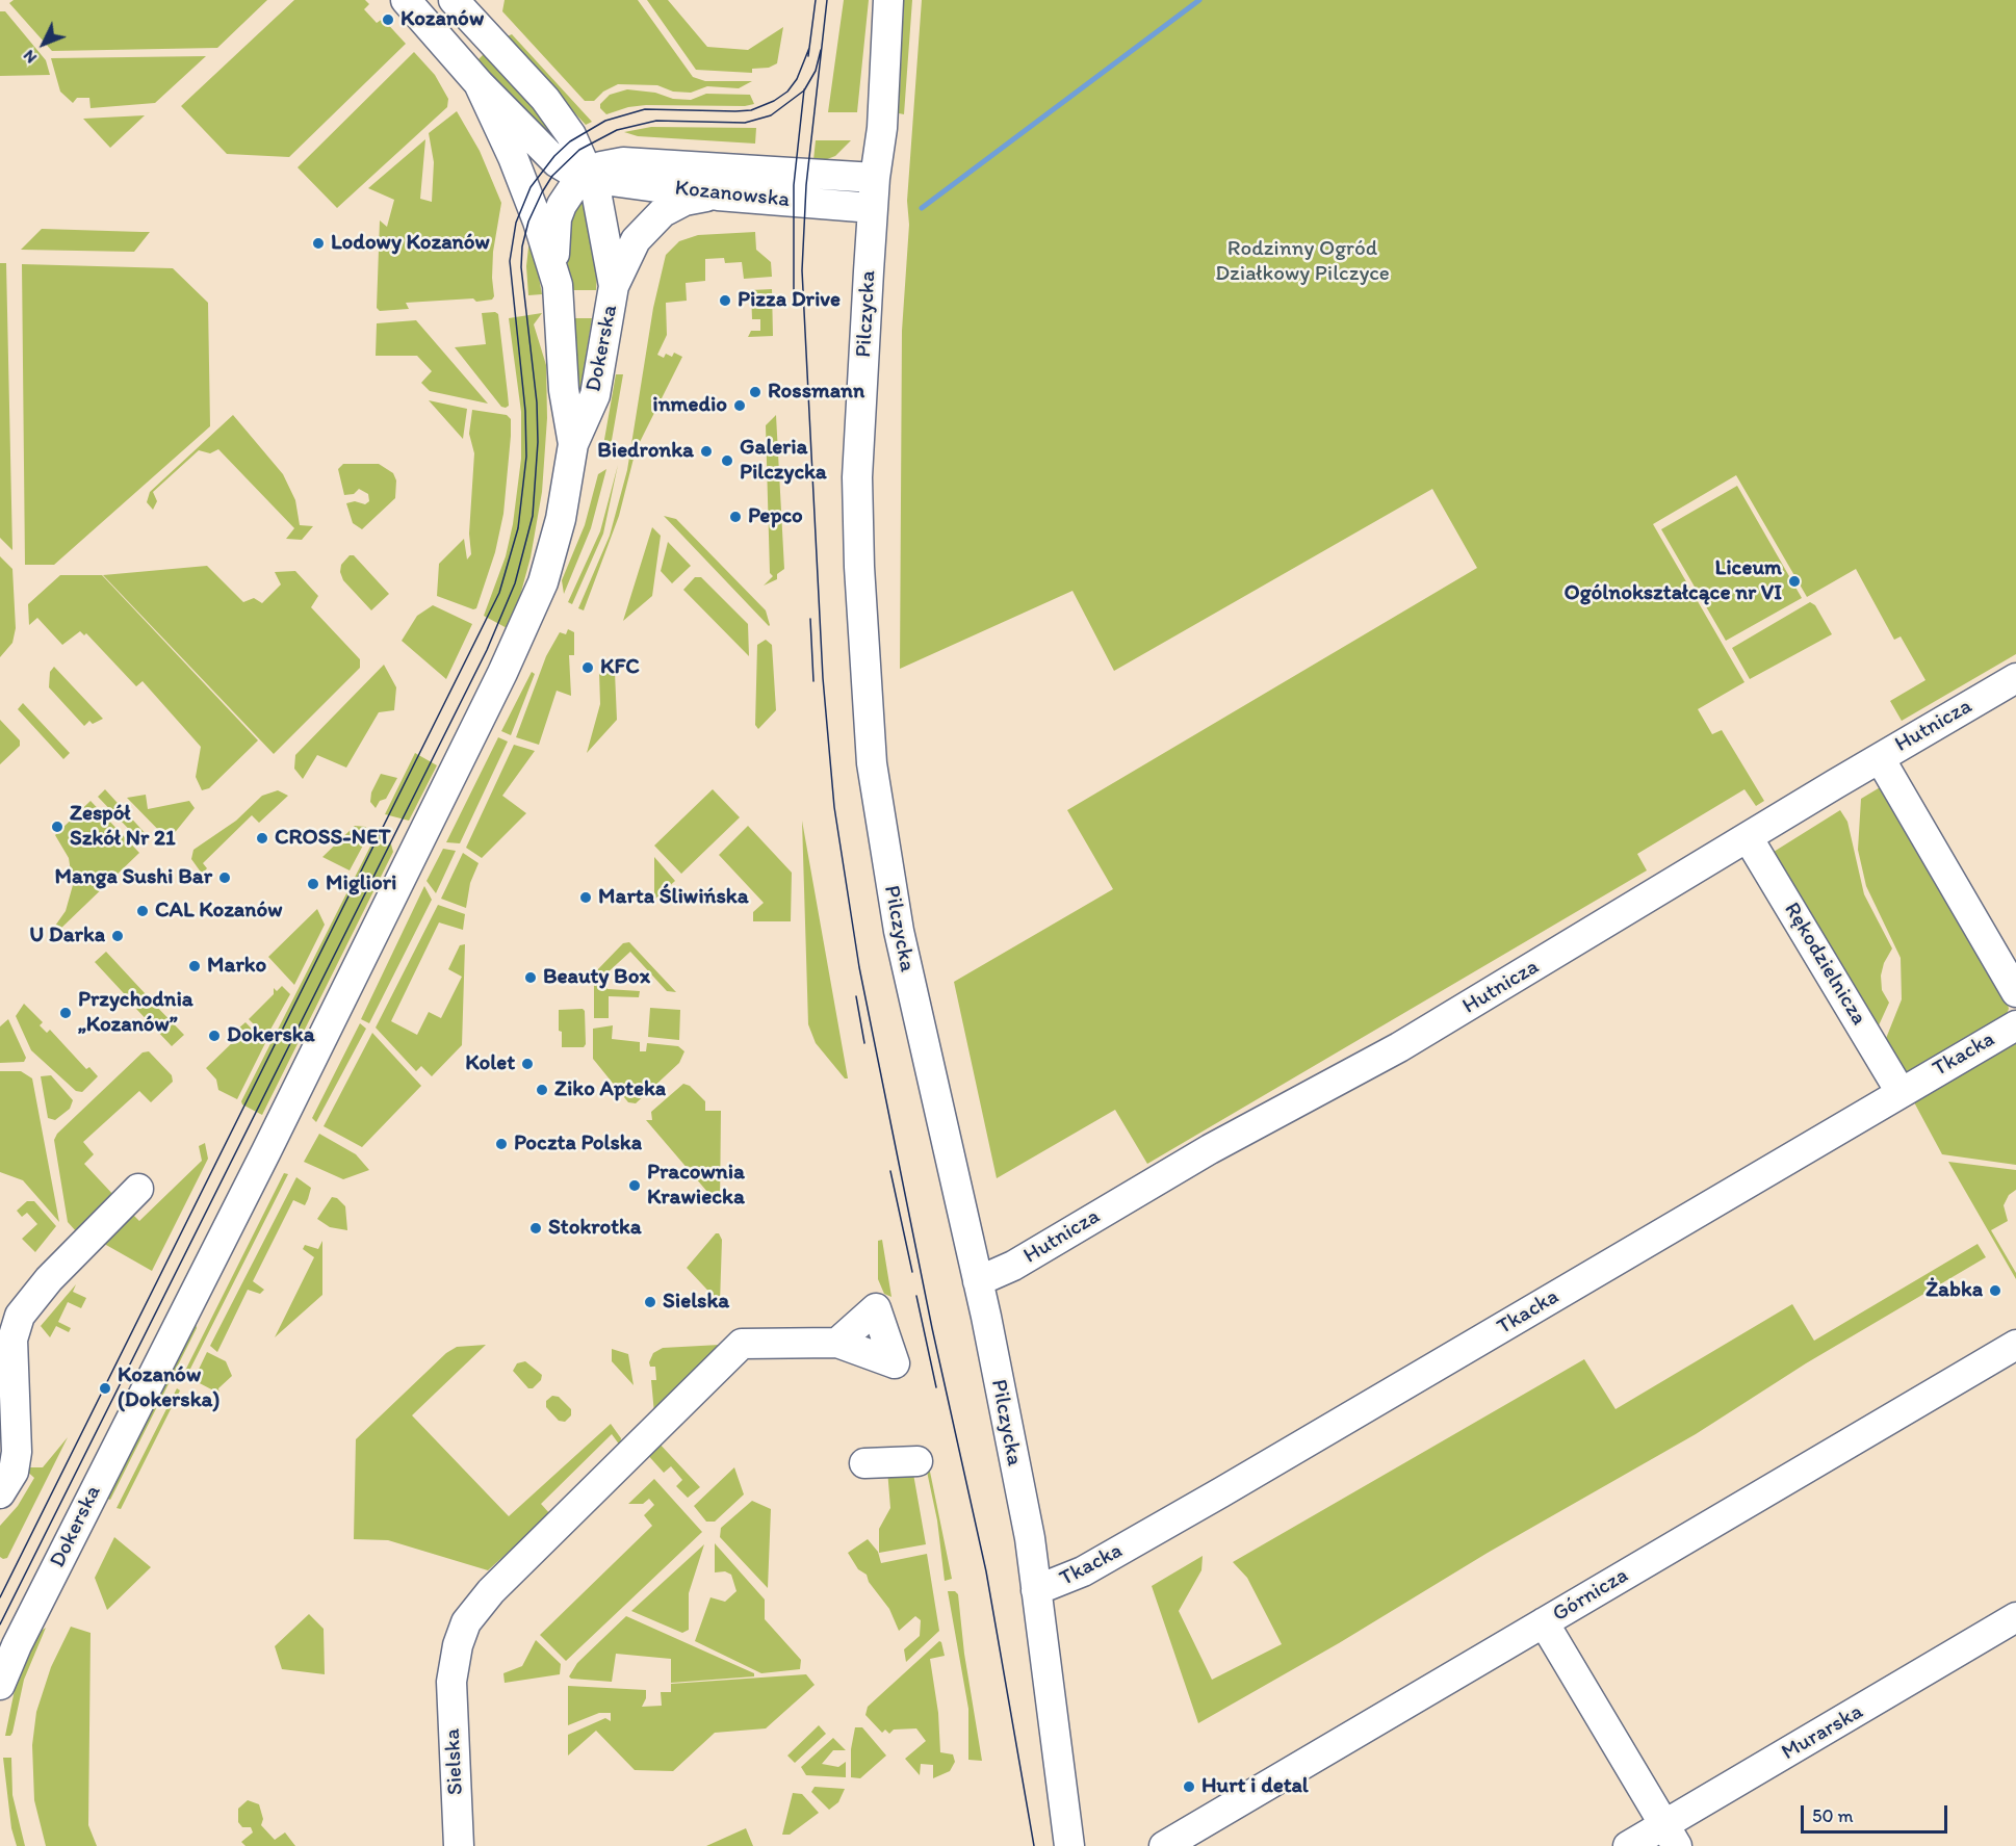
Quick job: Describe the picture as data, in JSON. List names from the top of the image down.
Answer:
{
  "streets": {
    "street": [
      "Kozanowska",
      "Pilczycka",
      "Dokerska",
      "Hutnicza",
      "Rękodzielnicza",
      "Tkacka",
      "Górnicza",
      "Murarska",
      "Sielska"
    ]
  },
  "crossings": [
    ["Kozanowska", "Pilczycka"],
    ["Kozanowska", "Dokerska"],
    ["Pilczycka", "Hutnicza"],
    ["Pilczycka", "Tkacka"],
    ["Hutnicza", "Rękodzielnicza"],
    ["Rękodzielnicza", "Tkacka"]
  ],
  "parks": ["Rodzinny Ogród Działkowy Pilczyce"],
  "places": [
    "Kozanów",
    "Lodowy Kozanów",
    "Pizza Drive",
    "Rossmann",
    "inmedio",
    "Biedronka",
    "Galeria Pilczycka",
    "Pepco",
    "Liceum Ogólnokształcące nr VI",
    "KFC",
    "Zespół Szkół Nr 21",
    "CROSS-NET",
    "Manga Sushi Bar",
    "Migliori",
    "Marta Śliwińska",
    "CAL Kozanów",
    "U Darka",
    "Marko",
    "Beauty Box",
    "Przychodnia „Kozanów”",
    "Dokerska",
    "Kolet",
    "Ziko Apteka",
    "Poczta Polska",
    "Pracownia Krawiecka",
    "Stokrotka",
    "Żabka",
    "Sielska",
    "Kozanów (Dokerska)",
    "Hurt i detal"
  ],
  "scale_bar": "50 m",
  "north": "bottom left"
}
